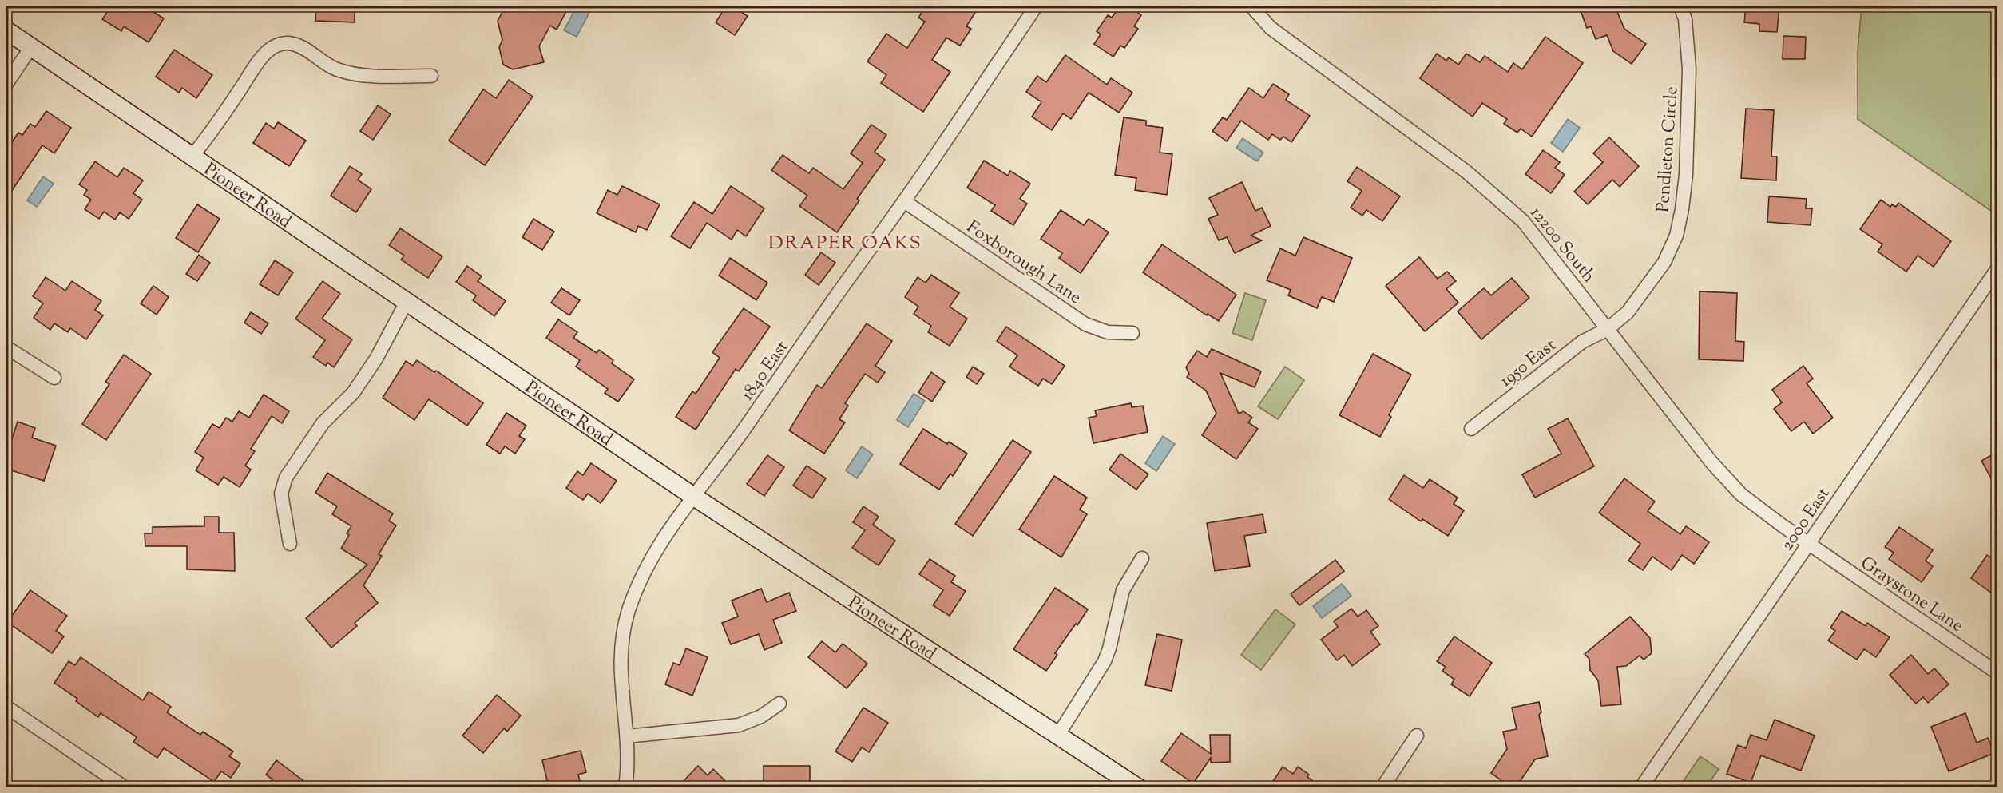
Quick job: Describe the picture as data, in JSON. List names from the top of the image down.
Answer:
{
  "streets": {
    "street": [
      "Pendleton Circle",
      "Pioneer Road",
      "12200 South",
      "Foxborough Lane",
      "1950 East",
      "1840 East",
      "2000 East",
      "Graystone Lane"
    ]
  },
  "crossings": [
    ["Pendleton Circle", "12200 South"],
    ["Pendleton Circle", "1950 East"],
    ["Pioneer Road", "1840 East"],
    ["12200 South", "1950 East"],
    ["12200 South", "2000 East"],
    ["12200 South", "Graystone Lane"],
    ["Foxborough Lane", "1840 East"],
    ["2000 East", "Graystone Lane"]
  ],
  "districts": ["DRAPER OAKS"]
}
